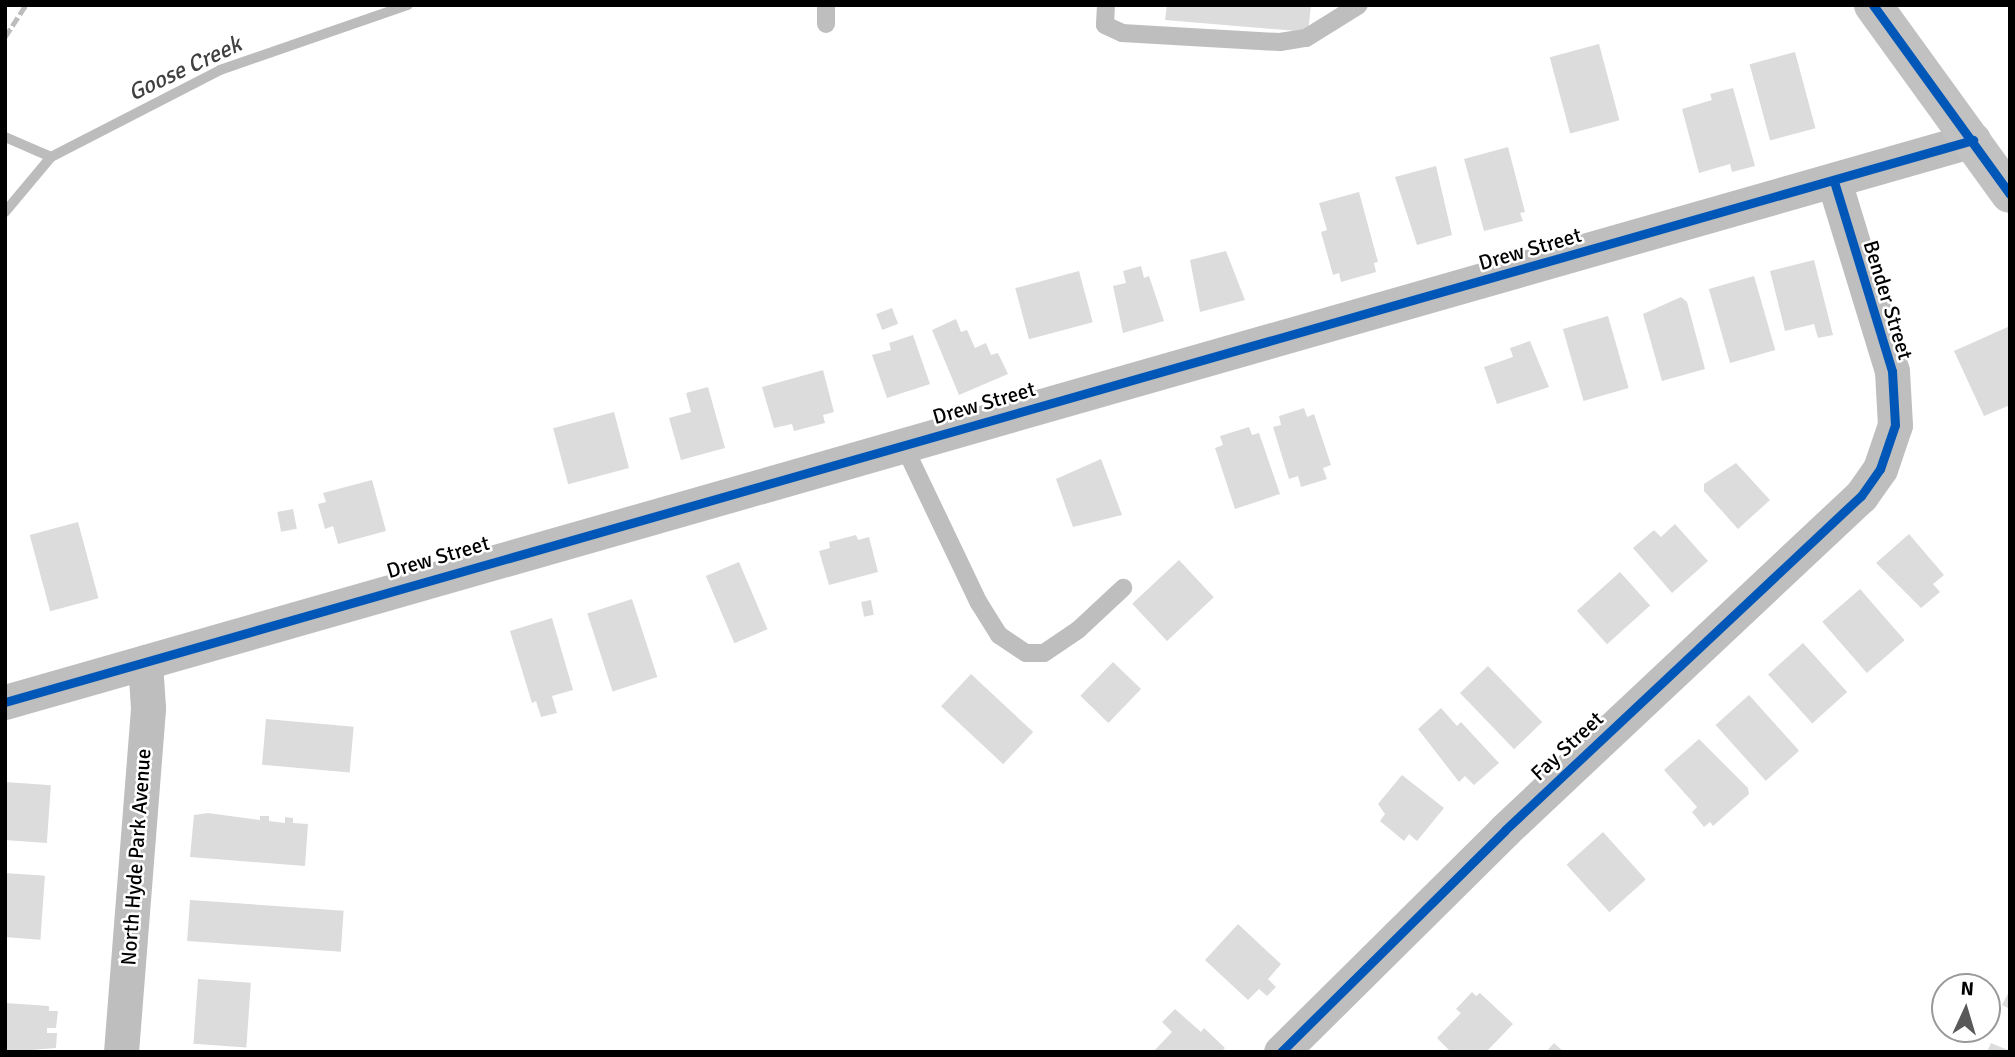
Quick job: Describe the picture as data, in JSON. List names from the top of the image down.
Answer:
{
  "streets": {
    "street": [
      "Drew Street",
      "Bender Street",
      "Fay Street",
      "North Hyde Park Avenue"
    ]
  },
  "crossings": [
    ["Drew Street", "Bender Street"],
    ["Drew Street", "North Hyde Park Avenue"],
    ["Bender Street", "Fay Street"]
  ],
  "water": ["Goose Creek"],
  "north": "top"
}
